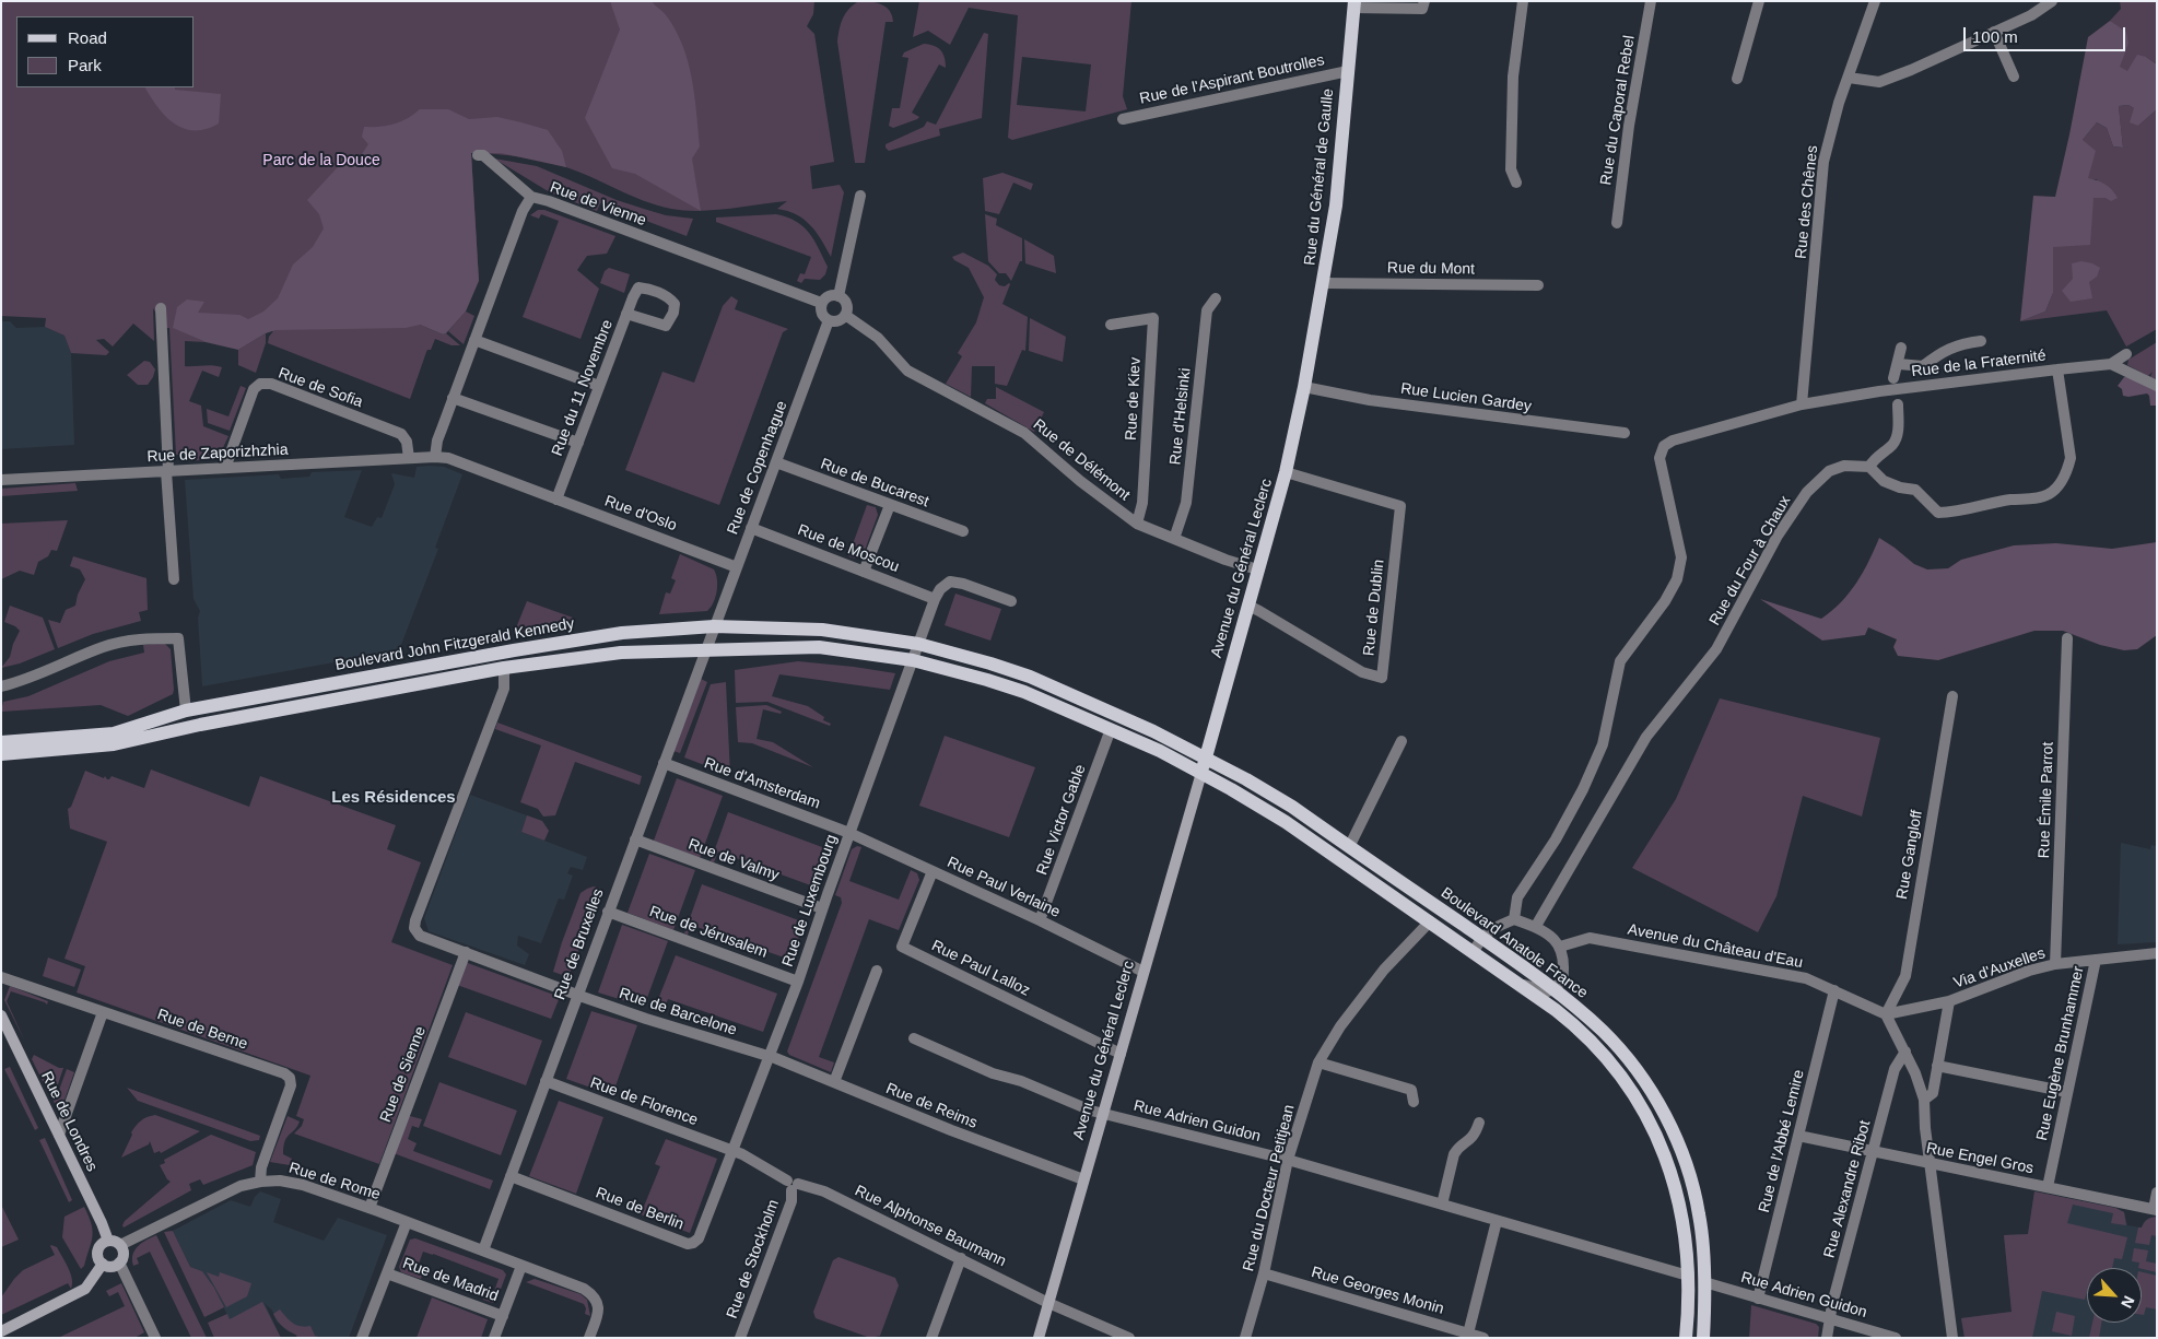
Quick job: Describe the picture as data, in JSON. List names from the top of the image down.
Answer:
{
  "streets": {
    "main road": [
      "Rue du Général de Gaulle",
      "Avenue du Général Leclerc",
      "Boulevard John Fitzgerald Kennedy",
      "Boulevard Anatole France"
    ],
    "street": [
      "Rue de l'Aspirant Boutrolles",
      "Rue du Caporal Rebel",
      "Rue des Chênes",
      "Rue de Vienne",
      "Rue du Mont",
      "Rue de la Fraternité",
      "Rue de Sofia",
      "Rue du 11 Novembre",
      "Rue Lucien Gardey",
      "Rue de Kiev",
      "Rue d'Helsinki",
      "Rue de Zaporizhzhia",
      "Rue de Délémont",
      "Rue de Copenhague",
      "Rue de Bucarest",
      "Rue d'Oslo",
      "Rue de Moscou",
      "Rue du Four à Chaux",
      "Rue de Dublin",
      "Rue d'Amsterdam",
      "Rue Émile Parrot",
      "Rue Victor Gable",
      "Rue Gangloff",
      "Rue de Valmy",
      "Rue Paul Verlaine",
      "Rue de Luxembourg",
      "Rue de Jérusalem",
      "Rue de Bruxelles",
      "Avenue du Château d'Eau",
      "Rue Paul Lalloz",
      "Via d'Auxelles",
      "Rue de Barcelone",
      "Rue de Berne",
      "Rue Eugène Brunhammer",
      "Rue de Sienne",
      "Rue de Florence",
      "Rue de Reims",
      "Rue de Londres",
      "Rue Adrien Guidon",
      "Rue de l'Abbé Lemire",
      "Rue Engel Gros",
      "Rue de Rome",
      "Rue du Docteur Petitjean",
      "Rue Alexandre Ribot",
      "Rue de Berlin",
      "Rue Alphonse Baumann",
      "Rue de Stockholm",
      "Rue de Madrid",
      "Rue Georges Monin"
    ]
  },
  "crossings": [
    ["Rue de l'Aspirant Boutrolles", "Rue du Général de Gaulle"],
    ["Rue du Général de Gaulle", "Rue du Mont"],
    ["Rue du Général de Gaulle", "Rue Lucien Gardey"],
    ["Rue du Général de Gaulle", "Avenue du Général Leclerc"],
    ["Rue des Chênes", "Rue de la Fraternité"],
    ["Rue de Vienne", "Rue de Zaporizhzhia"],
    ["Rue de Vienne", "Rue de Délémont"],
    ["Rue de Vienne", "Rue de Copenhague"],
    ["Rue de Vienne", "Rue d'Oslo"],
    ["Rue de Sofia", "Rue de Zaporizhzhia"],
    ["Rue du 11 Novembre", "Rue d'Oslo"],
    ["Rue Lucien Gardey", "Avenue du Général Leclerc"],
    ["Rue de Kiev", "Rue de Délémont"],
    ["Rue d'Helsinki", "Rue de Délémont"],
    ["Rue de Zaporizhzhia", "Rue d'Oslo"],
    ["Rue de Délémont", "Rue de Copenhague"],
    ["Rue de Délémont", "Avenue du Général Leclerc"],
    ["Rue de Copenhague", "Rue de Bucarest"],
    ["Rue de Copenhague", "Rue d'Oslo"],
    ["Rue de Copenhague", "Rue de Moscou"],
    ["Rue de Copenhague", "Boulevard John Fitzgerald Kennedy"],
    ["Rue de Copenhague", "Rue de Bruxelles"],
    ["Avenue du Général Leclerc", "Rue de Dublin"],
    ["Avenue du Général Leclerc", "Boulevard John Fitzgerald Kennedy"],
    ["Avenue du Général Leclerc", "Rue Paul Verlaine"],
    ["Avenue du Général Leclerc", "Boulevard Anatole France"],
    ["Avenue du Général Leclerc", "Rue Paul Lalloz"],
    ["Avenue du Général Leclerc", "Rue de Reims"],
    ["Avenue du Général Leclerc", "Rue Adrien Guidon"],
    ["Avenue du Général Leclerc", "Rue Alphonse Baumann"],
    ["Boulevard John Fitzgerald Kennedy", "Rue Victor Gable"],
    ["Boulevard John Fitzgerald Kennedy", "Rue de Luxembourg"],
    ["Boulevard John Fitzgerald Kennedy", "Boulevard Anatole France"],
    ["Boulevard John Fitzgerald Kennedy", "Rue de Bruxelles"],
    ["Boulevard John Fitzgerald Kennedy", "Rue de Barcelone"],
    ["Rue d'Amsterdam", "Rue Paul Verlaine"],
    ["Rue d'Amsterdam", "Rue de Luxembourg"],
    ["Rue d'Amsterdam", "Rue de Bruxelles"],
    ["Rue Émile Parrot", "Via d'Auxelles"],
    ["Rue Victor Gable", "Rue Paul Verlaine"],
    ["Rue Gangloff", "Avenue du Château d'Eau"],
    ["Rue Gangloff", "Via d'Auxelles"],
    ["Rue de Valmy", "Rue de Luxembourg"],
    ["Rue de Valmy", "Rue de Bruxelles"],
    ["Rue Paul Verlaine", "Rue de Luxembourg"],
    ["Rue Paul Verlaine", "Rue Paul Lalloz"],
    ["Rue de Luxembourg", "Rue de Jérusalem"],
    ["Rue de Luxembourg", "Rue de Barcelone"],
    ["Rue de Luxembourg", "Rue de Florence"],
    ["Rue de Luxembourg", "Rue de Reims"],
    ["Rue de Luxembourg", "Rue de Berlin"],
    ["Rue de Luxembourg", "Rue Alphonse Baumann"],
    ["Rue de Jérusalem", "Rue de Bruxelles"],
    ["Boulevard Anatole France", "Rue Adrien Guidon"],
    ["Boulevard Anatole France", "Rue du Docteur Petitjean"],
    ["Rue de Bruxelles", "Rue de Barcelone"],
    ["Rue de Bruxelles", "Rue de Florence"],
    ["Rue de Bruxelles", "Rue de Rome"],
    ["Rue de Bruxelles", "Rue de Berlin"],
    ["Avenue du Château d'Eau", "Via d'Auxelles"],
    ["Avenue du Château d'Eau", "Rue de l'Abbé Lemire"],
    ["Via d'Auxelles", "Rue Eugène Brunhammer"],
    ["Rue de Barcelone", "Rue de Sienne"],
    ["Rue de Barcelone", "Rue de Reims"],
    ["Rue de Berne", "Rue de Rome"],
    ["Rue Eugène Brunhammer", "Rue Engel Gros"],
    ["Rue de Sienne", "Rue de Rome"],
    ["Rue de Florence", "Rue de Berlin"],
    ["Rue de Florence", "Rue Alphonse Baumann"],
    ["Rue de Londres", "Rue de Rome"],
    ["Rue Adrien Guidon", "Rue de l'Abbé Lemire"],
    ["Rue Adrien Guidon", "Rue du Docteur Petitjean"],
    ["Rue Adrien Guidon", "Rue Alexandre Ribot"],
    ["Rue de l'Abbé Lemire", "Rue Engel Gros"],
    ["Rue Engel Gros", "Rue Alexandre Ribot"],
    ["Rue du Docteur Petitjean", "Rue Georges Monin"],
    ["Rue de Berlin", "Rue Alphonse Baumann"],
    ["Rue Alphonse Baumann", "Rue de Stockholm"]
  ],
  "districts": ["Les Résidences"],
  "parks": ["Parc de la Douce"],
  "legend": ["Road", "Park"],
  "scale_bar": "100 m",
  "north": "bottom right"
}
